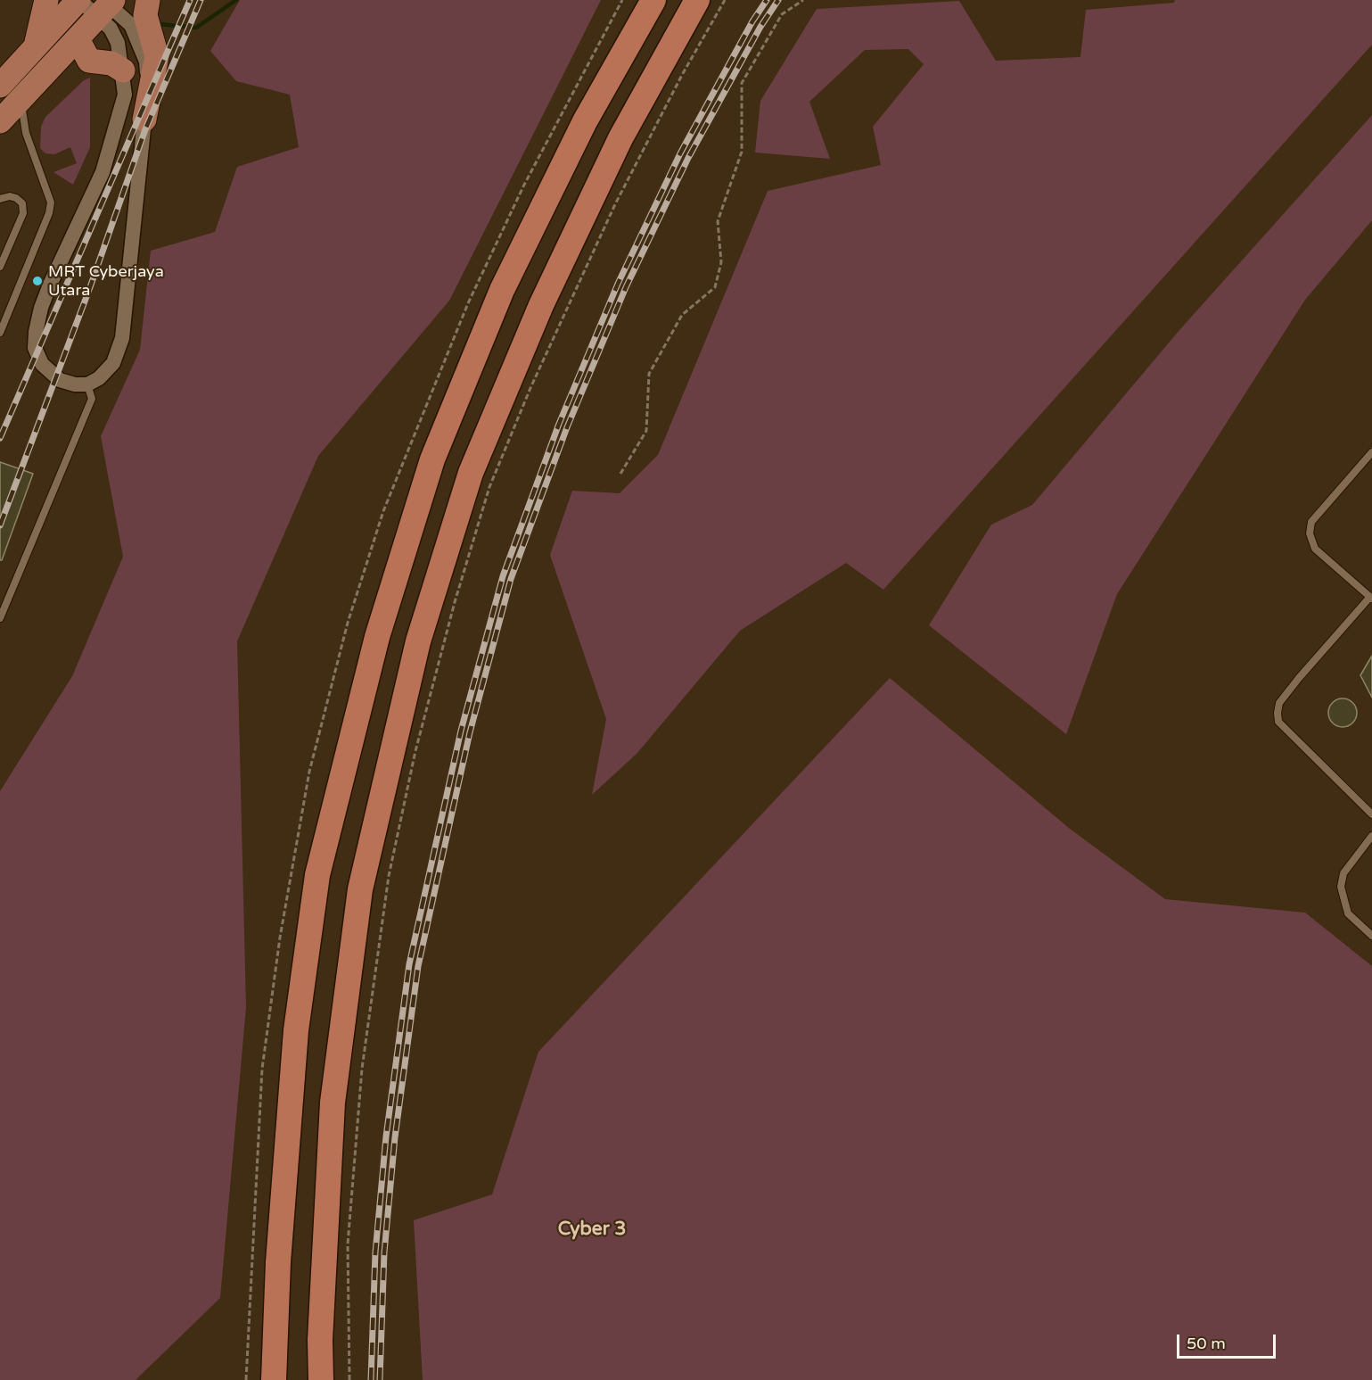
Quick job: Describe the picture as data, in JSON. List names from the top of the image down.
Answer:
{
  "districts": ["Cyber 3"],
  "places": ["MRT Cyberjaya Utara"],
  "scale_bar": "50 m"
}
